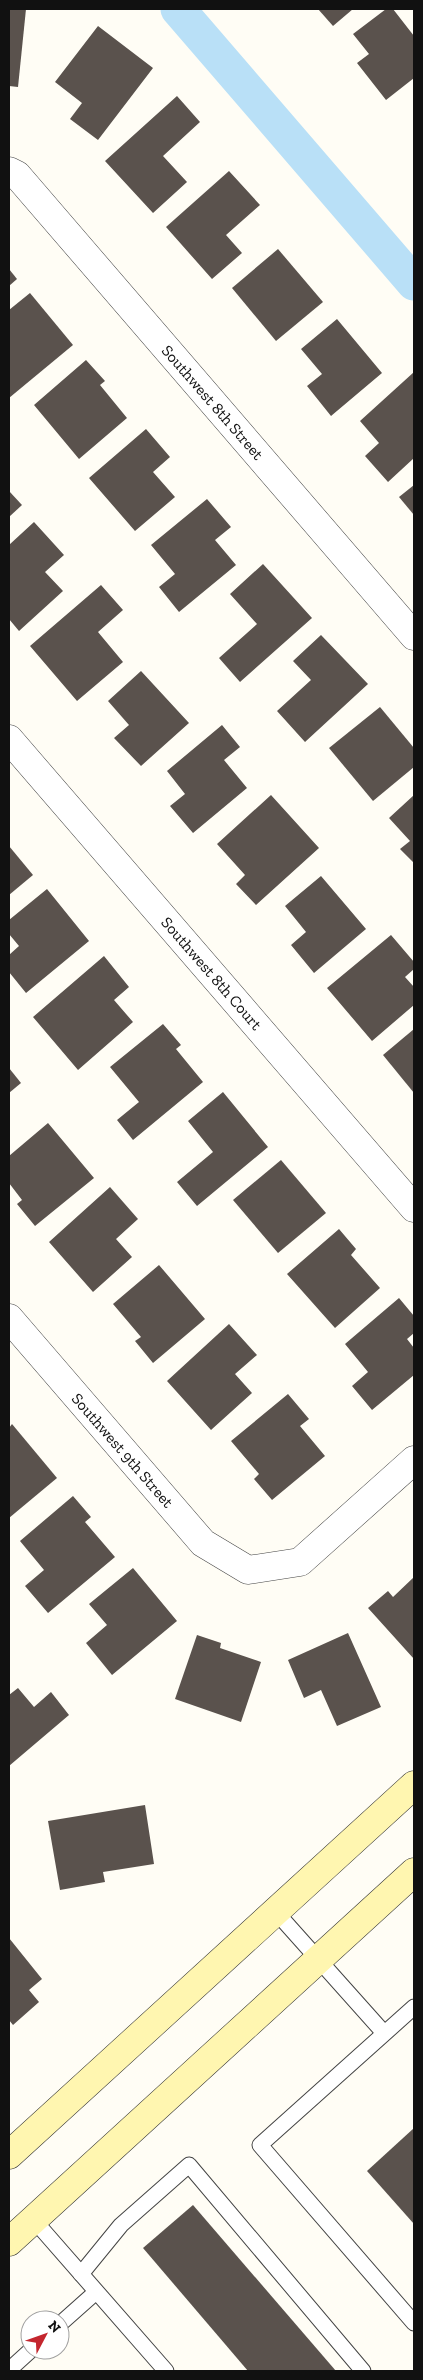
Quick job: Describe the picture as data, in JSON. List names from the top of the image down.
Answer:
{
  "streets": {
    "street": ["Southwest 8th Street", "Southwest 8th Court", "Southwest 9th Street"]
  },
  "north": "top right"
}
